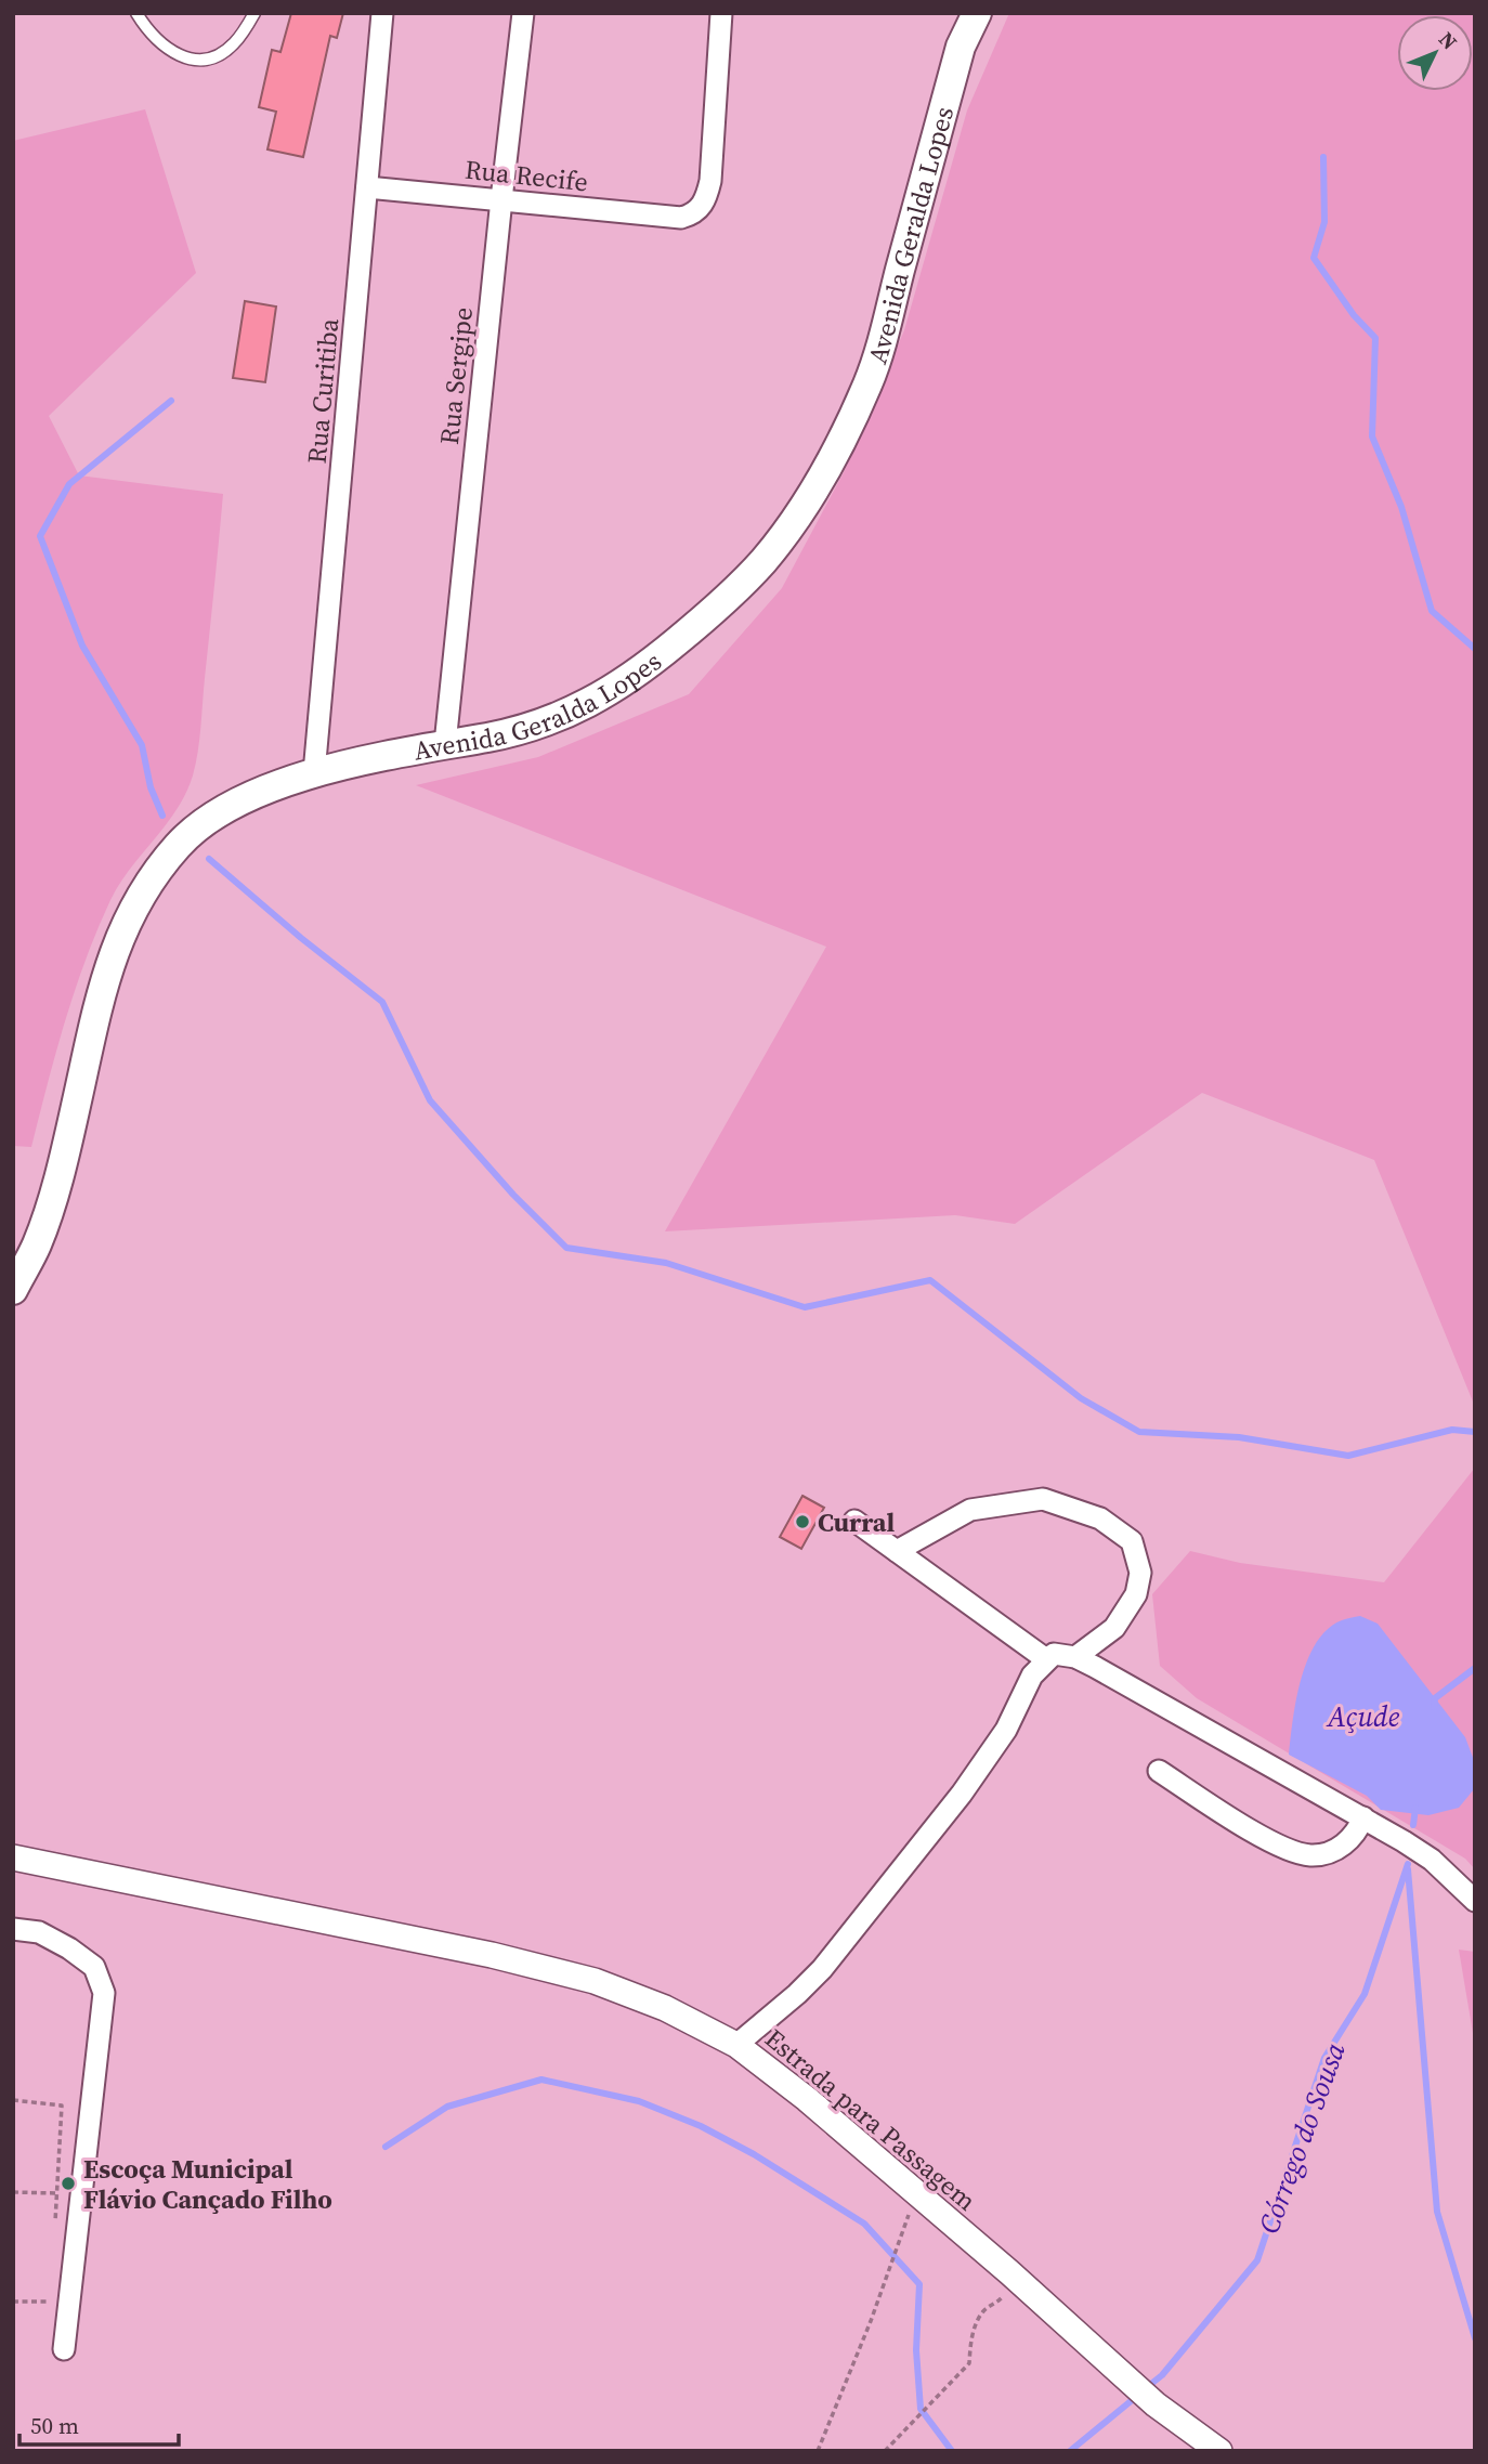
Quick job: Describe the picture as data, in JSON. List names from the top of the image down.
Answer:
{
  "streets": {
    "main road": ["Avenida Geralda Lopes"],
    "street": [
      "Rua Recife",
      "Rua Sergipe",
      "Rua Curitiba",
      "Estrada para Passagem"
    ]
  },
  "crossings": [
    ["Rua Recife", "Rua Sergipe"],
    ["Rua Recife", "Rua Curitiba"],
    ["Avenida Geralda Lopes", "Rua Sergipe"],
    ["Avenida Geralda Lopes", "Rua Curitiba"]
  ],
  "water": ["Açude", "Córrego do Sousa"],
  "places": ["Curral", "Escoça Municipal Flávio Cançado Filho"],
  "scale_bar": "50 m",
  "north": "top right"
}
